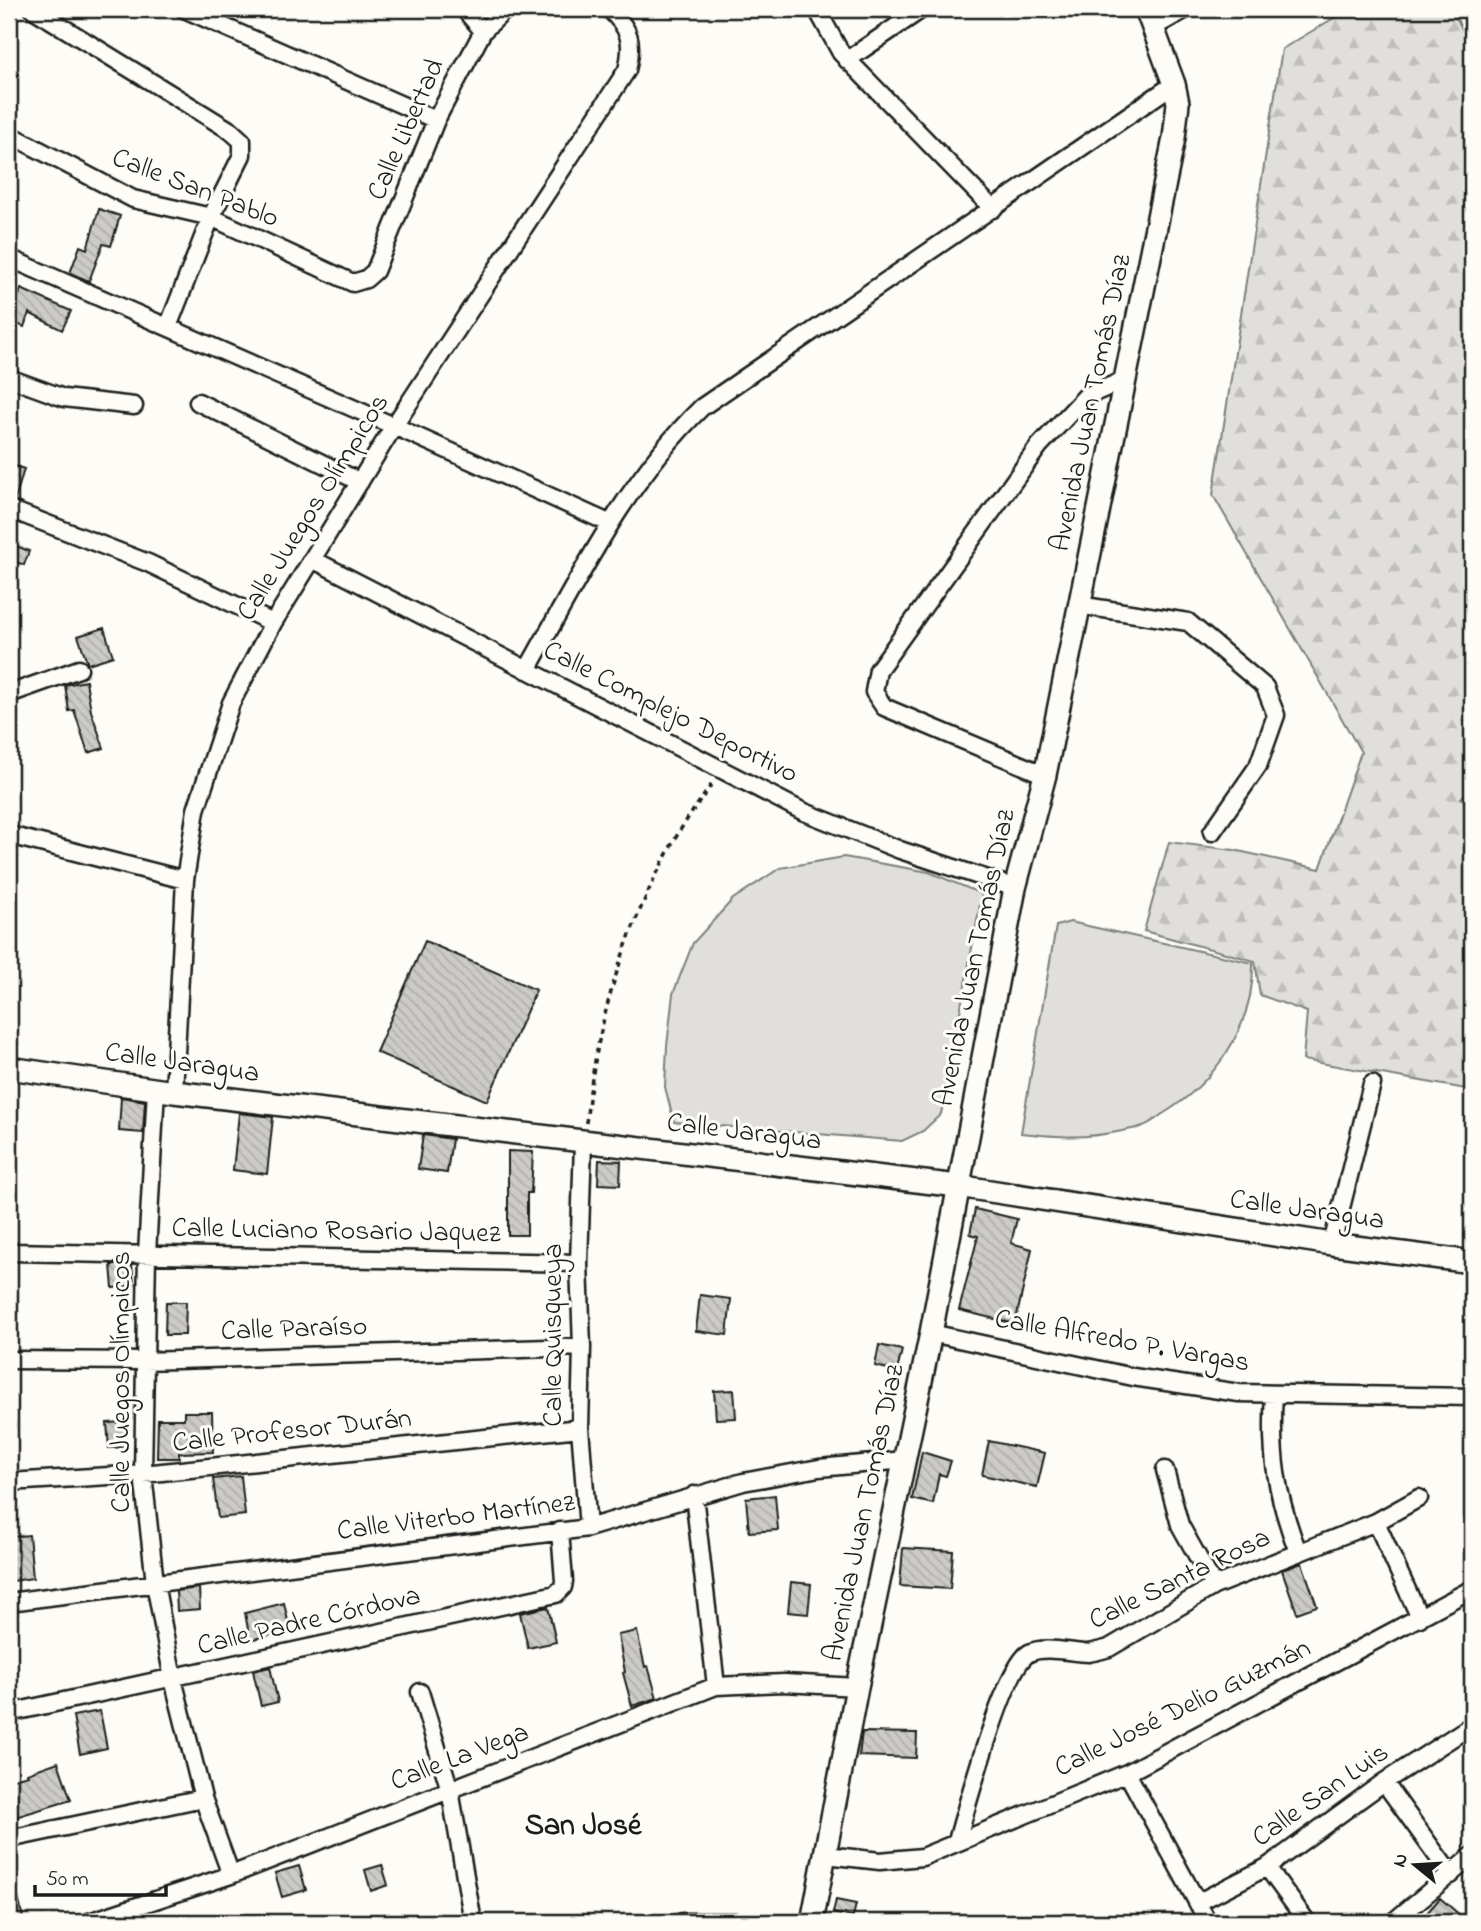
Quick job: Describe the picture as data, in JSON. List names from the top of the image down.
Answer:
{
  "streets": {
    "street": [
      "Calle Libertad",
      "Calle San Pablo",
      "Avenida Juan Tomás Díaz",
      "Calle Juegos Olímpicos",
      "Calle Complejo Deportivo",
      "Calle Jaragua",
      "Calle Luciano Rosario Jaquez",
      "Calle Paraíso",
      "Calle Quisqueya",
      "Calle Alfredo P. Vargas",
      "Calle Profesor Durán",
      "Calle Viterbo Martínez",
      "Calle Santa Rosa",
      "Calle Padre Córdova",
      "Calle José Delio Guzmán",
      "Calle La Vega",
      "Calle San Luis"
    ]
  },
  "crossings": [
    ["Calle Libertad", "Calle San Pablo"],
    ["Avenida Juan Tomás Díaz", "Calle Complejo Deportivo"],
    ["Avenida Juan Tomás Díaz", "Calle Jaragua"],
    ["Avenida Juan Tomás Díaz", "Calle Alfredo P. Vargas"],
    ["Avenida Juan Tomás Díaz", "Calle Viterbo Martínez"],
    ["Avenida Juan Tomás Díaz", "Calle José Delio Guzmán"],
    ["Avenida Juan Tomás Díaz", "Calle La Vega"],
    ["Calle Juegos Olímpicos", "Calle Complejo Deportivo"],
    ["Calle Juegos Olímpicos", "Calle Jaragua"],
    ["Calle Juegos Olímpicos", "Calle Luciano Rosario Jaquez"],
    ["Calle Juegos Olímpicos", "Calle Paraíso"],
    ["Calle Juegos Olímpicos", "Calle Profesor Durán"],
    ["Calle Juegos Olímpicos", "Calle Viterbo Martínez"],
    ["Calle Juegos Olímpicos", "Calle Padre Córdova"],
    ["Calle Juegos Olímpicos", "Calle La Vega"],
    ["Calle Jaragua", "Calle Quisqueya"],
    ["Calle Luciano Rosario Jaquez", "Calle Quisqueya"],
    ["Calle Paraíso", "Calle Quisqueya"],
    ["Calle Quisqueya", "Calle Profesor Durán"],
    ["Calle Quisqueya", "Calle Viterbo Martínez"],
    ["Calle Viterbo Martínez", "Calle Padre Córdova"],
    ["Calle Santa Rosa", "Calle José Delio Guzmán"]
  ],
  "districts": ["San José"],
  "scale_bar": "50 m",
  "north": "left"
}
